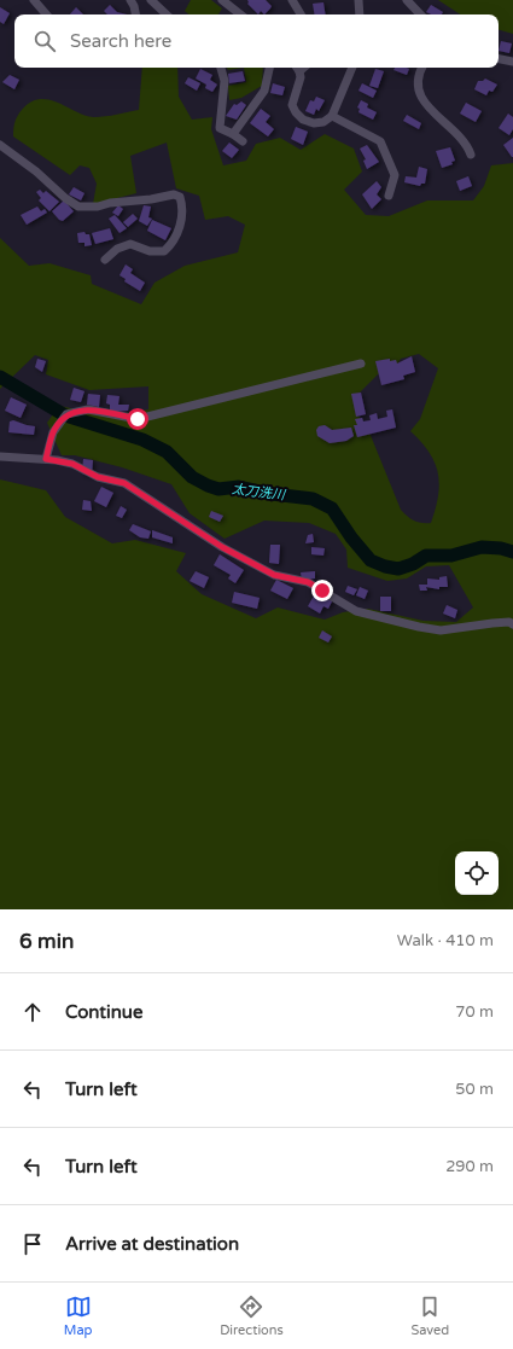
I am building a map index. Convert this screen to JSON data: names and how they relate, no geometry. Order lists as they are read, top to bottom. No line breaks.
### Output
{"water":["太刀洗川"],"page":{"search":"Search here","heading":["6 min","Walk · 410 m"],"list":[["Continue","70 m"],["Turn left","50 m"],["Turn left","290 m"],"Arrive at destination"],"nav":["Map","Directions","Saved"]}}
